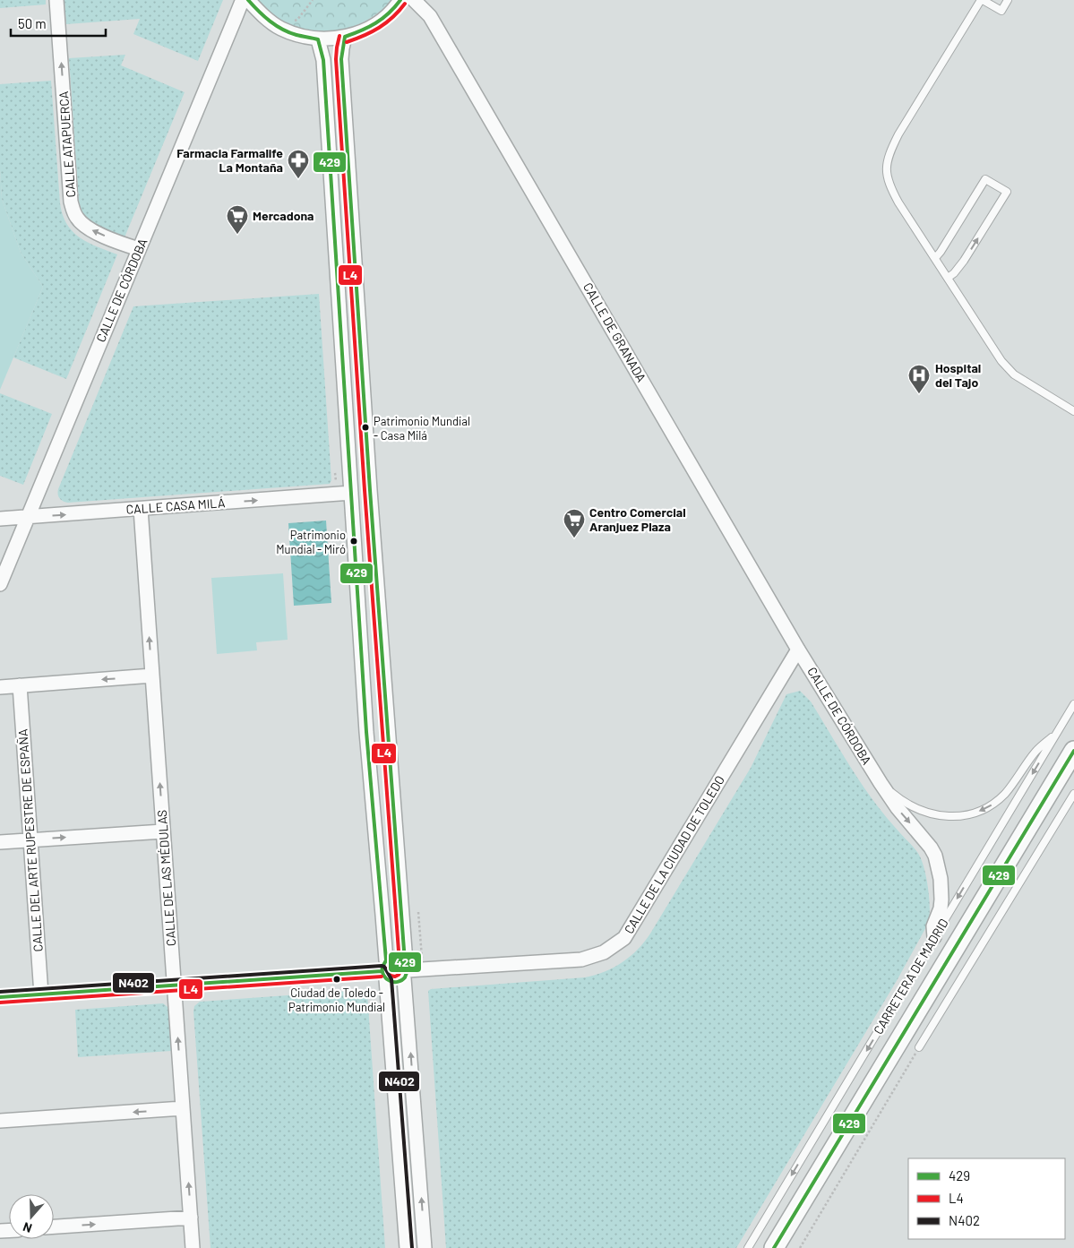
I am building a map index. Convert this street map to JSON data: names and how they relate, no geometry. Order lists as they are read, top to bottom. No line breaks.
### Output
{"streets":{"street":["CALLE ATAPUERCA","CALLE DE CÓRDOBA","CALLE DE GRANADA","CALLE CASA MILÁ","CALLE DEL ARTE RUPESTRE DE ESPAÑA","CALLE DE LA CIUDAD DE TOLEDO","CALLE DE LAS MÉDULAS"],"lane":["CARRETERA DE MADRID"]},"crossings":[["CALLE ATAPUERCA","CALLE DE CÓRDOBA"],["CALLE DE CÓRDOBA","CALLE DE GRANADA"],["CALLE DE CÓRDOBA","CALLE CASA MILÁ"],["CALLE DE CÓRDOBA","CALLE DE LA CIUDAD DE TOLEDO"],["CALLE DE CÓRDOBA","CARRETERA DE MADRID"],["CALLE DE GRANADA","CALLE DE LA CIUDAD DE TOLEDO"],["CALLE CASA MILÁ","CALLE DE LAS MÉDULAS"]],"one_way":["CALLE ATAPUERCA","CALLE CASA MILÁ","CALLE DE LAS MÉDULAS"],"places":{"pharmacy":["Farmacia Farmalife La Montaña"],"supermarket":["Mercadona","Centro Comercial Aranjuez Plaza"],"hospital":["Hospital del Tajo"],"other":["Patrimonio Mundial - Casa Milá","Patrimonio Mundial - Miró","Ciudad de Toledo - Patrimonio Mundial"]},"lines":["transit line 429","transit line L4","transit line N402"],"legend":["429","L4","N402"],"scale_bar":"50 m","north":"bottom"}
